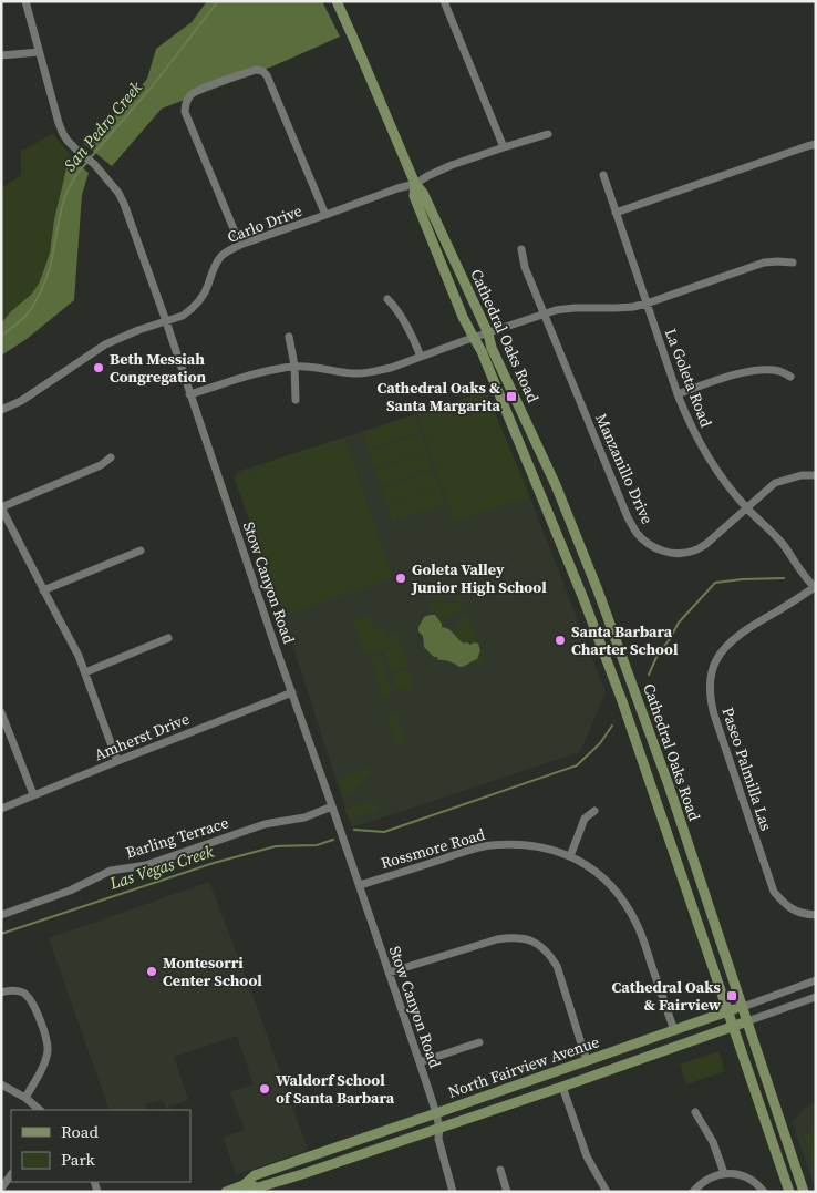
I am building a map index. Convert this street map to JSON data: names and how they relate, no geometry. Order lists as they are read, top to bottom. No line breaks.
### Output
{"streets":{"main road":["Cathedral Oaks Road","North Fairview Avenue"],"street":["Carlo Drive","La Goleta Road","Manzanillo Drive","Stow Canyon Road","Amherst Drive","Paseo Palmilla Las","Barling Terrace","Rossmore Road"]},"crossings":[["Carlo Drive","Cathedral Oaks Road"],["Carlo Drive","Stow Canyon Road"],["Cathedral Oaks Road","North Fairview Avenue"],["La Goleta Road","Manzanillo Drive"],["La Goleta Road","Paseo Palmilla Las"],["Stow Canyon Road","Amherst Drive"],["Stow Canyon Road","Barling Terrace"],["Stow Canyon Road","Rossmore Road"],["Stow Canyon Road","North Fairview Avenue"],["Rossmore Road","North Fairview Avenue"]],"water":["San Pedro Creek","Las Vegas Creek"],"places":{"other":["Beth Messiah Congregation","Goleta Valley Junior High School","Santa Barbara Charter School","Montesorri Center School","Waldorf School of Santa Barbara"],"transit":["Cathedral Oaks & Santa Margarita","Cathedral Oaks & Fairview"]},"legend":["Road","Park"]}
